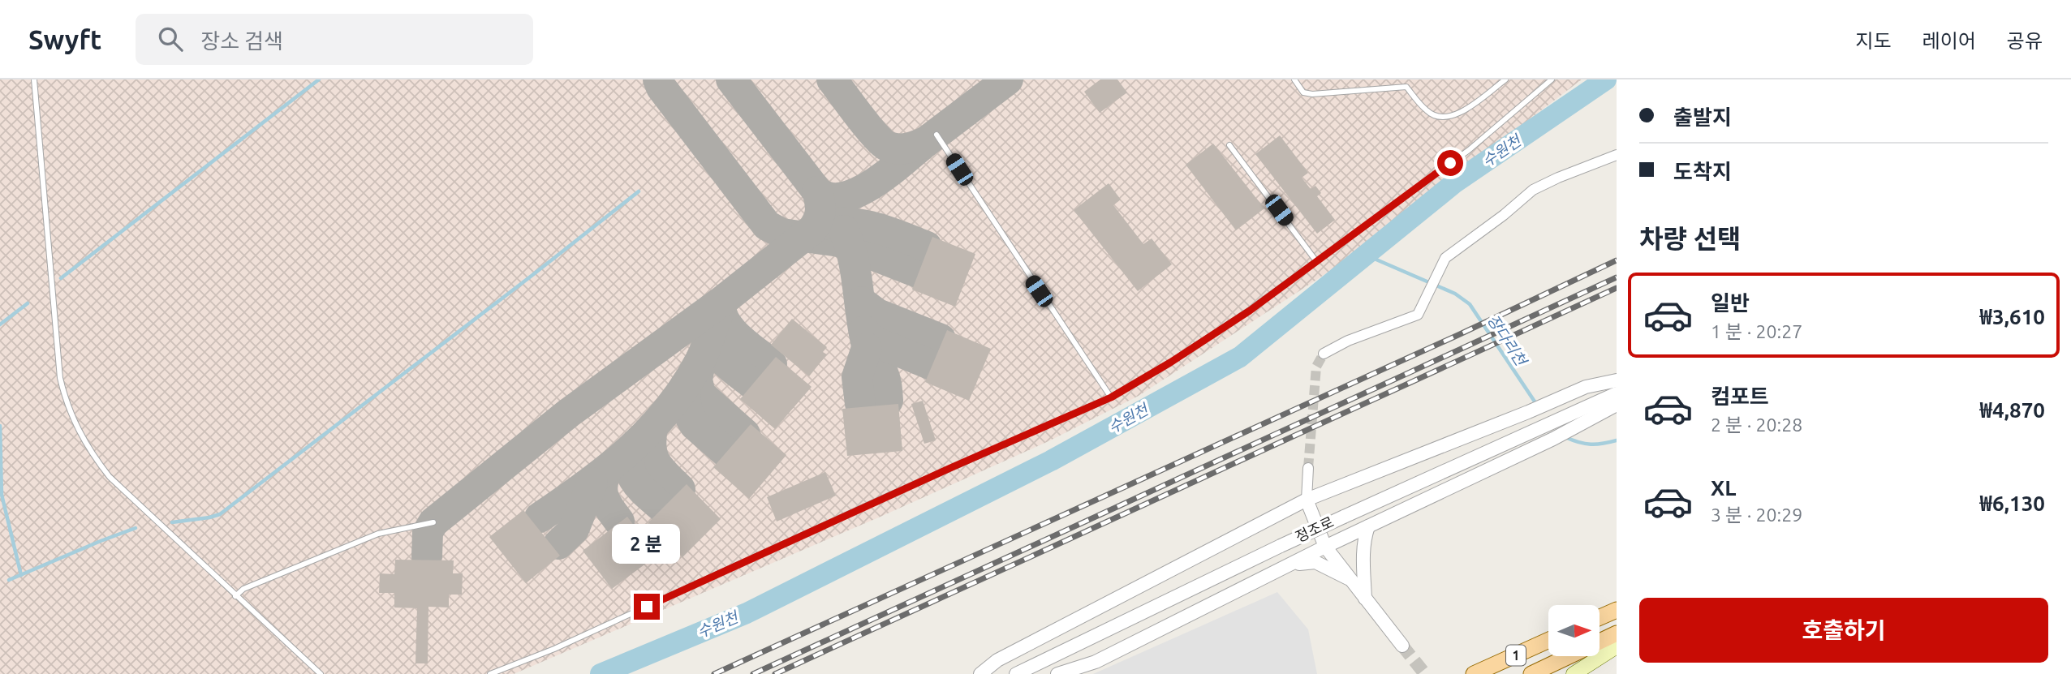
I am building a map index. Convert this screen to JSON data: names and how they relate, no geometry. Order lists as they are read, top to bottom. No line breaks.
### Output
{"streets":{"main road":["1"],"street":["정조로"]},"water":["수원천","장다리천"],"north":"right","page":{"header":"Swyft","search":"장소 검색","nav":["지도","레이어","공유"],"banner":["출발지","도착지"],"heading":"차량 선택","list":[{"name":"일반","note":"1 분 · 20:27","value":"₩3,610"},{"name":"컴포트","note":"2 분 · 20:28","value":"₩4,870"},{"name":"XL","note":"3 분 · 20:29","value":"₩6,130"}],"bubble":"2 분","buttons":"호출하기"}}
